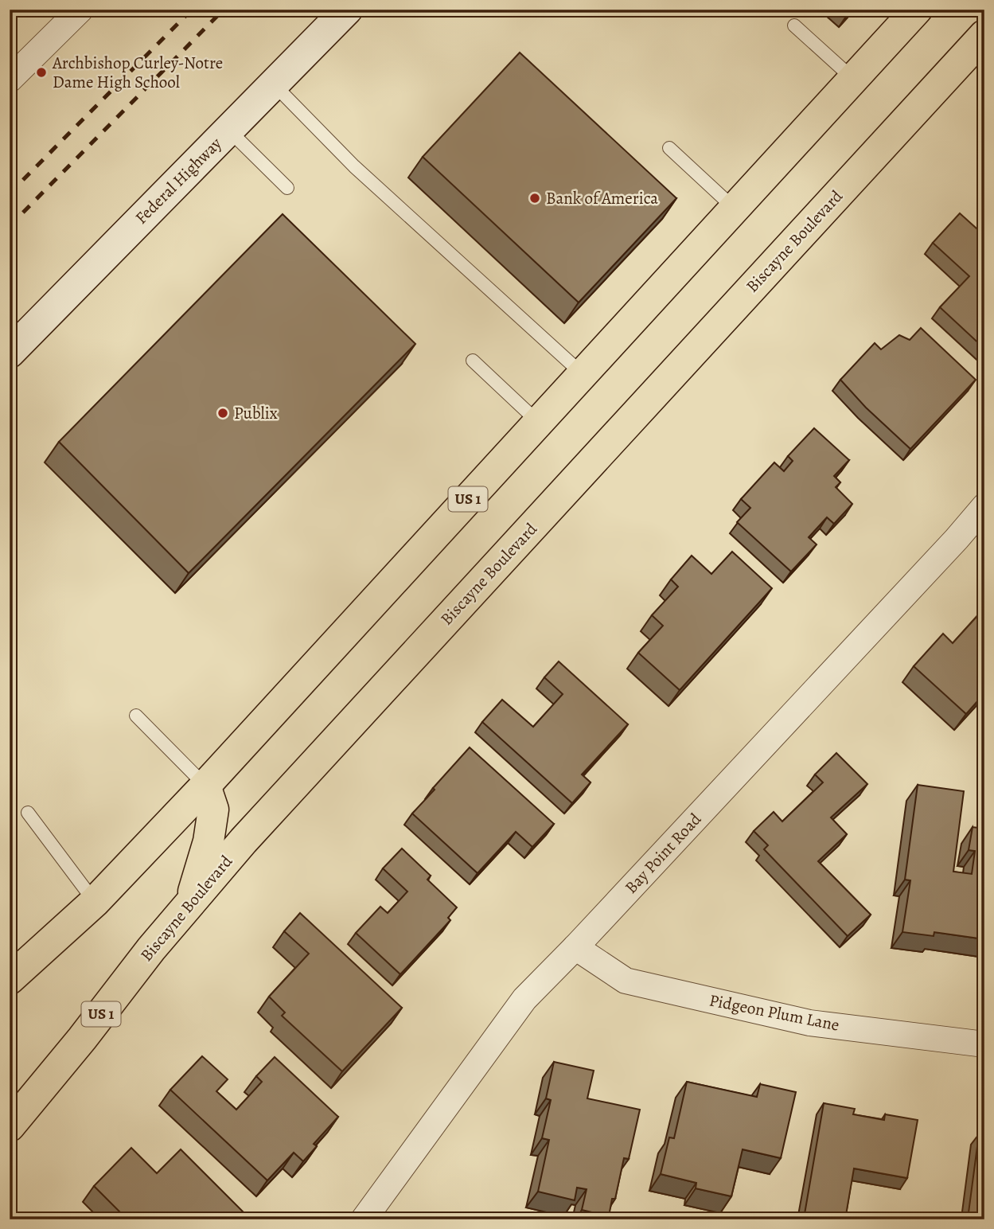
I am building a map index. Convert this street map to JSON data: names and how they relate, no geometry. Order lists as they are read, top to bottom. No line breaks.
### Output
{"streets":{"main road":["Biscayne Boulevard","US 1"],"street":["Federal Highway","Bay Point Road","Pidgeon Plum Lane"]},"crossings":[["Bay Point Road","Pidgeon Plum Lane"]],"places":["Archbishop Curley-Notre Dame High School","Bank of America","Publix"]}
